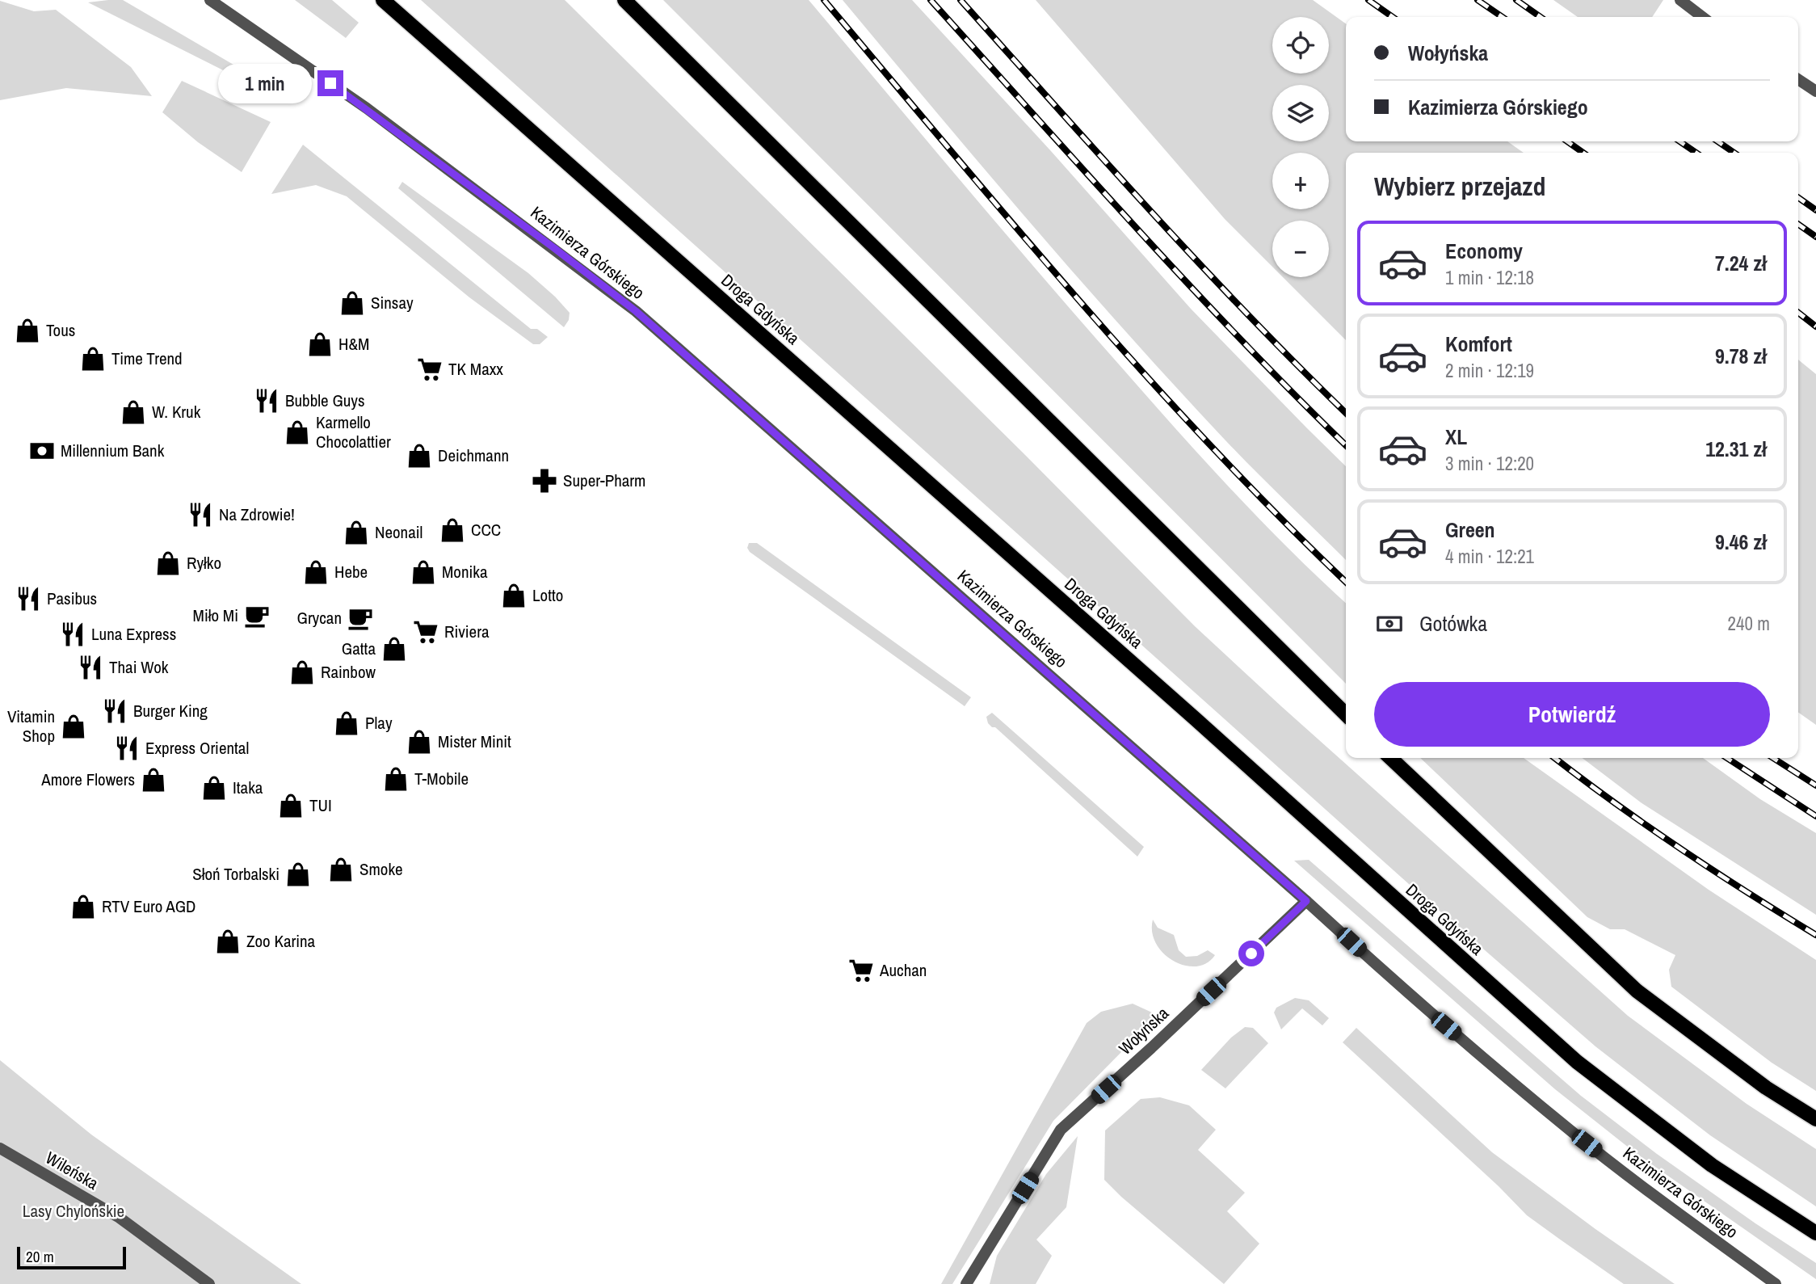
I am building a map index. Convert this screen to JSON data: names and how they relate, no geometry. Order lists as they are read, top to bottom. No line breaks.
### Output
{"streets":{"main road":["Droga Gdyńska"],"street":["Kazimierza Górskiego","Wołyńska","Wileńska"]},"crossings":[["Kazimierza Górskiego","Wołyńska"]],"parks":["Lasy Chylońskie"],"places":{"shop":["Sinsay","Tous","H&M","Time Trend","W. Kruk","Karmello Chocolattier","Deichmann","CCC","Neonail","Ryłko","Hebe","Monika","Lotto","Gatta","Rainbow","Play","Vitamin Shop","Mister Minit","T-Mobile","Amore Flowers","Itaka","TUI","Smoke","Słoń Torbalski","RTV Euro AGD","Zoo Karina"],"supermarket":["TK Maxx","Riviera","Auchan"],"restaurant":["Bubble Guys","Na Zdrowie!","Pasibus","Luna Express","Thai Wok","Burger King","Express Oriental"],"bank":["Millennium Bank"],"pharmacy":["Super-Pharm"],"cafe":["Miło Mi","Grycan"]},"scale_bar":"20 m","page":{"map_buttons":["+","−"],"banner":["Wołyńska","Kazimierza Górskiego"],"bubble":"1 min","heading":"Wybierz przejazd","list":[{"name":"Economy","note":"1 min · 12:18","value":"7.24 zł"},{"name":"Komfort","note":"2 min · 12:19","value":"9.78 zł"},{"name":"XL","note":"3 min · 12:20","value":"12.31 zł"},{"name":"Green","note":"4 min · 12:21","value":"9.46 zł"}],"pay":["Gotówka","240 m"],"buttons":"Potwierdź","scale":"20 m"}}
